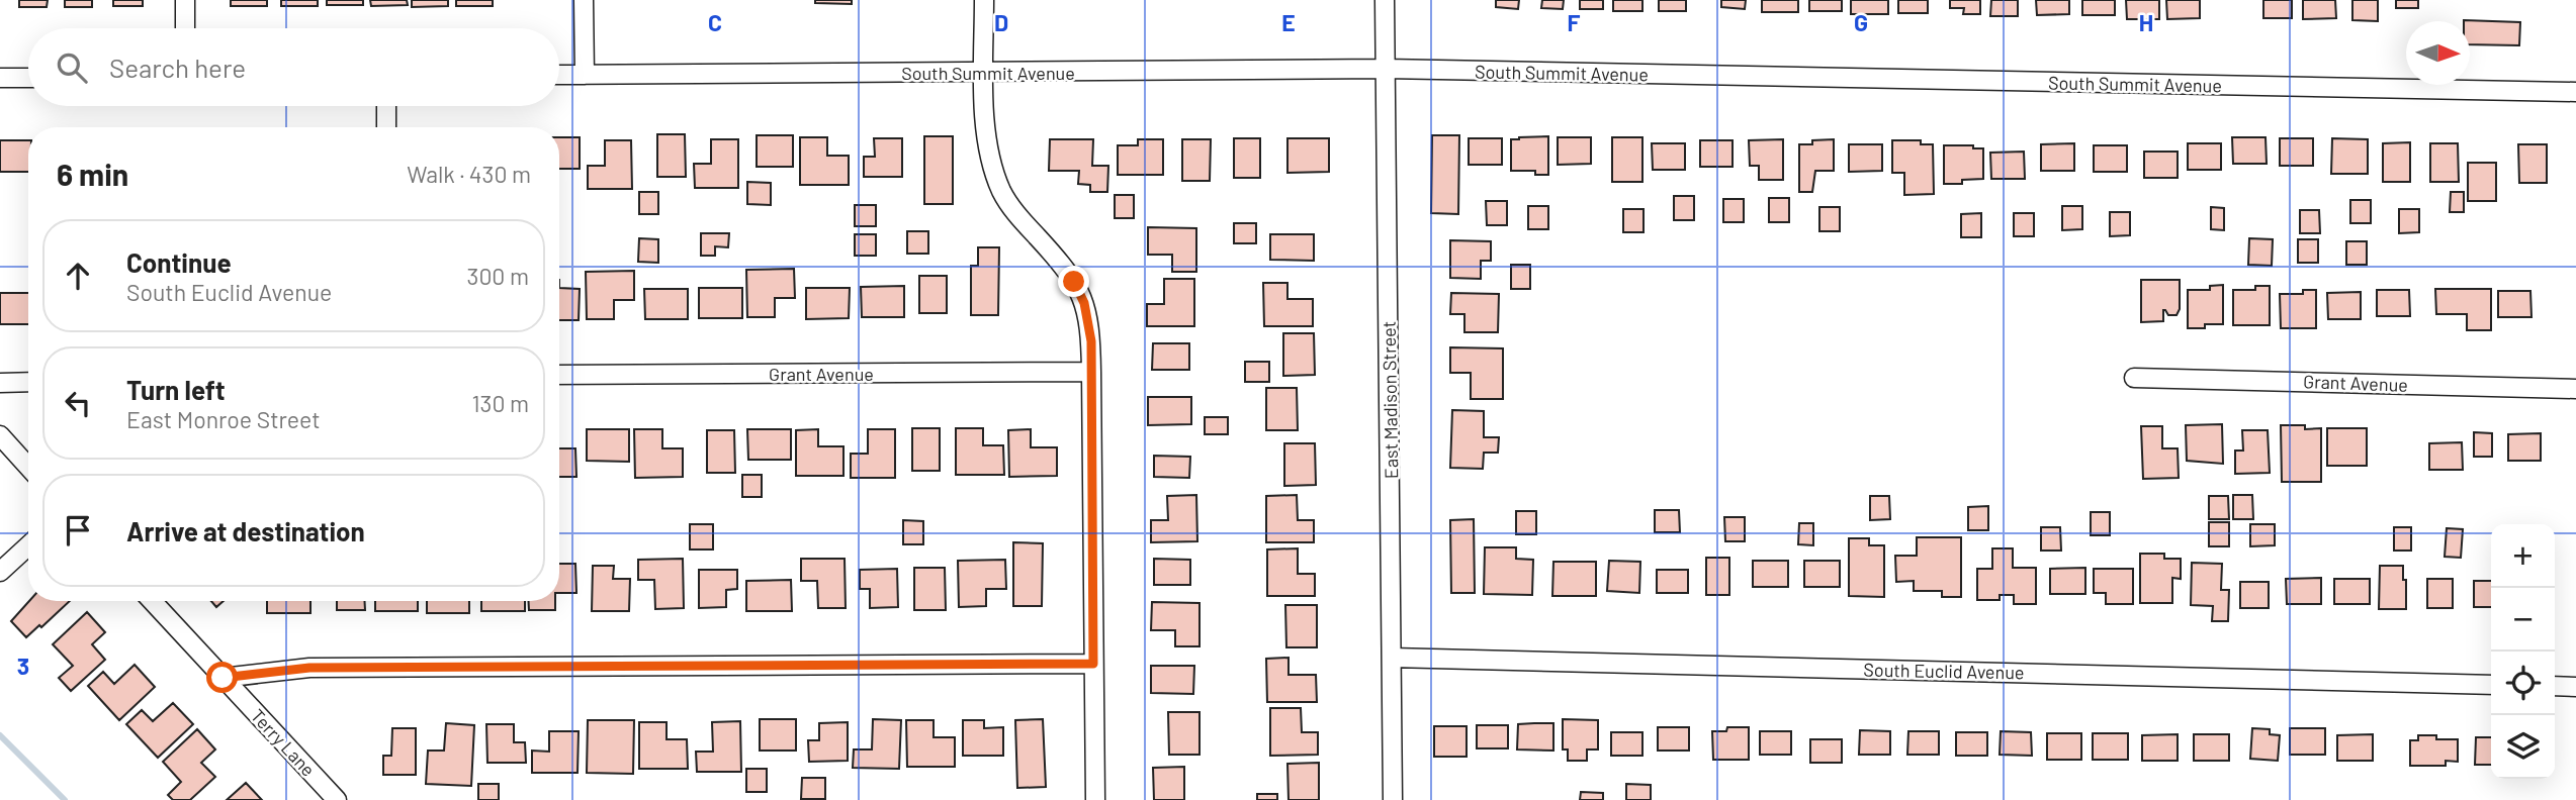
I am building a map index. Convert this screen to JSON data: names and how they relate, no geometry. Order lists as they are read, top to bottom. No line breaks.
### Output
{"streets":{"street":["South Summit Avenue","Grant Avenue","East Madison Street","South Euclid Avenue","Terry Lane"]},"crossings":[["South Summit Avenue","East Madison Street"],["East Madison Street","South Euclid Avenue"]],"north":"right","page":{"search":"Search here","heading":["6 min","Walk · 430 m"],"list":[["Continue","South Euclid Avenue","300 m"],["Turn left","East Monroe Street","130 m"],"Arrive at destination"],"map_buttons":["+","−"]},"grid":{"columns":["C","D","E","F","G","H"],"rows":["3"]}}
